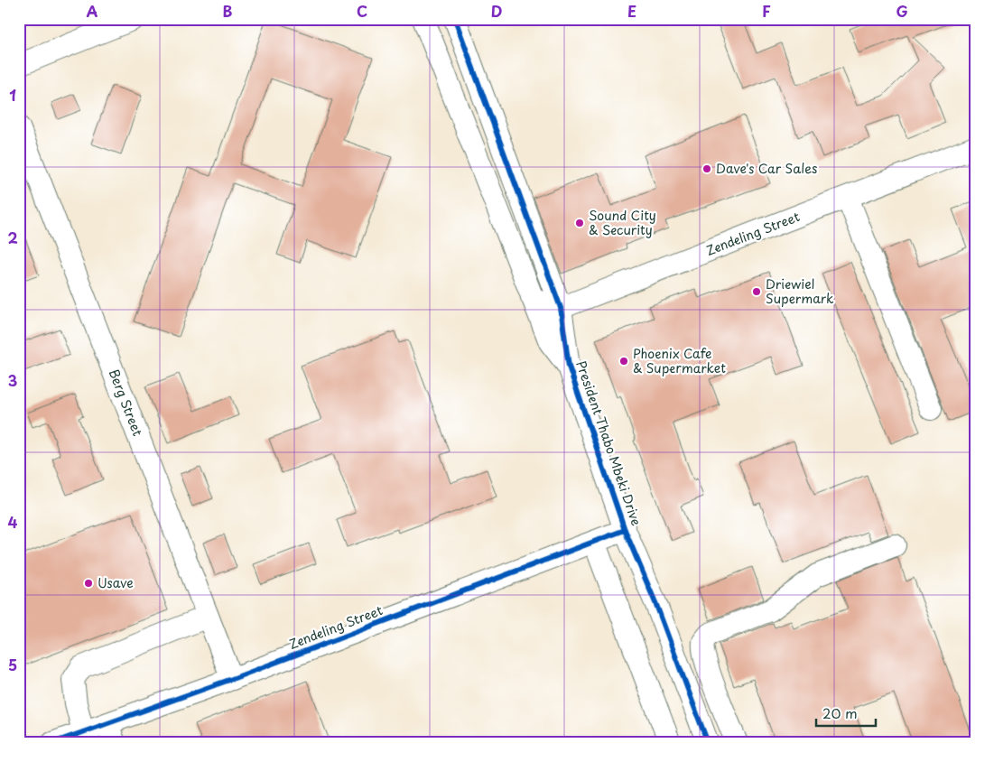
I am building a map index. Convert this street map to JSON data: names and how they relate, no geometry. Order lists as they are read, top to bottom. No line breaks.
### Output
{"streets":{"street":["Zendeling Street","Berg Street","President Thabo Mbeki Drive"]},"crossings":[["Zendeling Street","Berg Street"],["Zendeling Street","President Thabo Mbeki Drive"]],"places":["Dave's Car Sales","Sound City & Security","Driewiel Supermark","Phoenix Cafe & Supermarket","Usave"],"scale_bar":"20 m","grid":{"columns":["A","B","C","D","E","F","G"],"rows":["1","2","3","4","5"]}}
